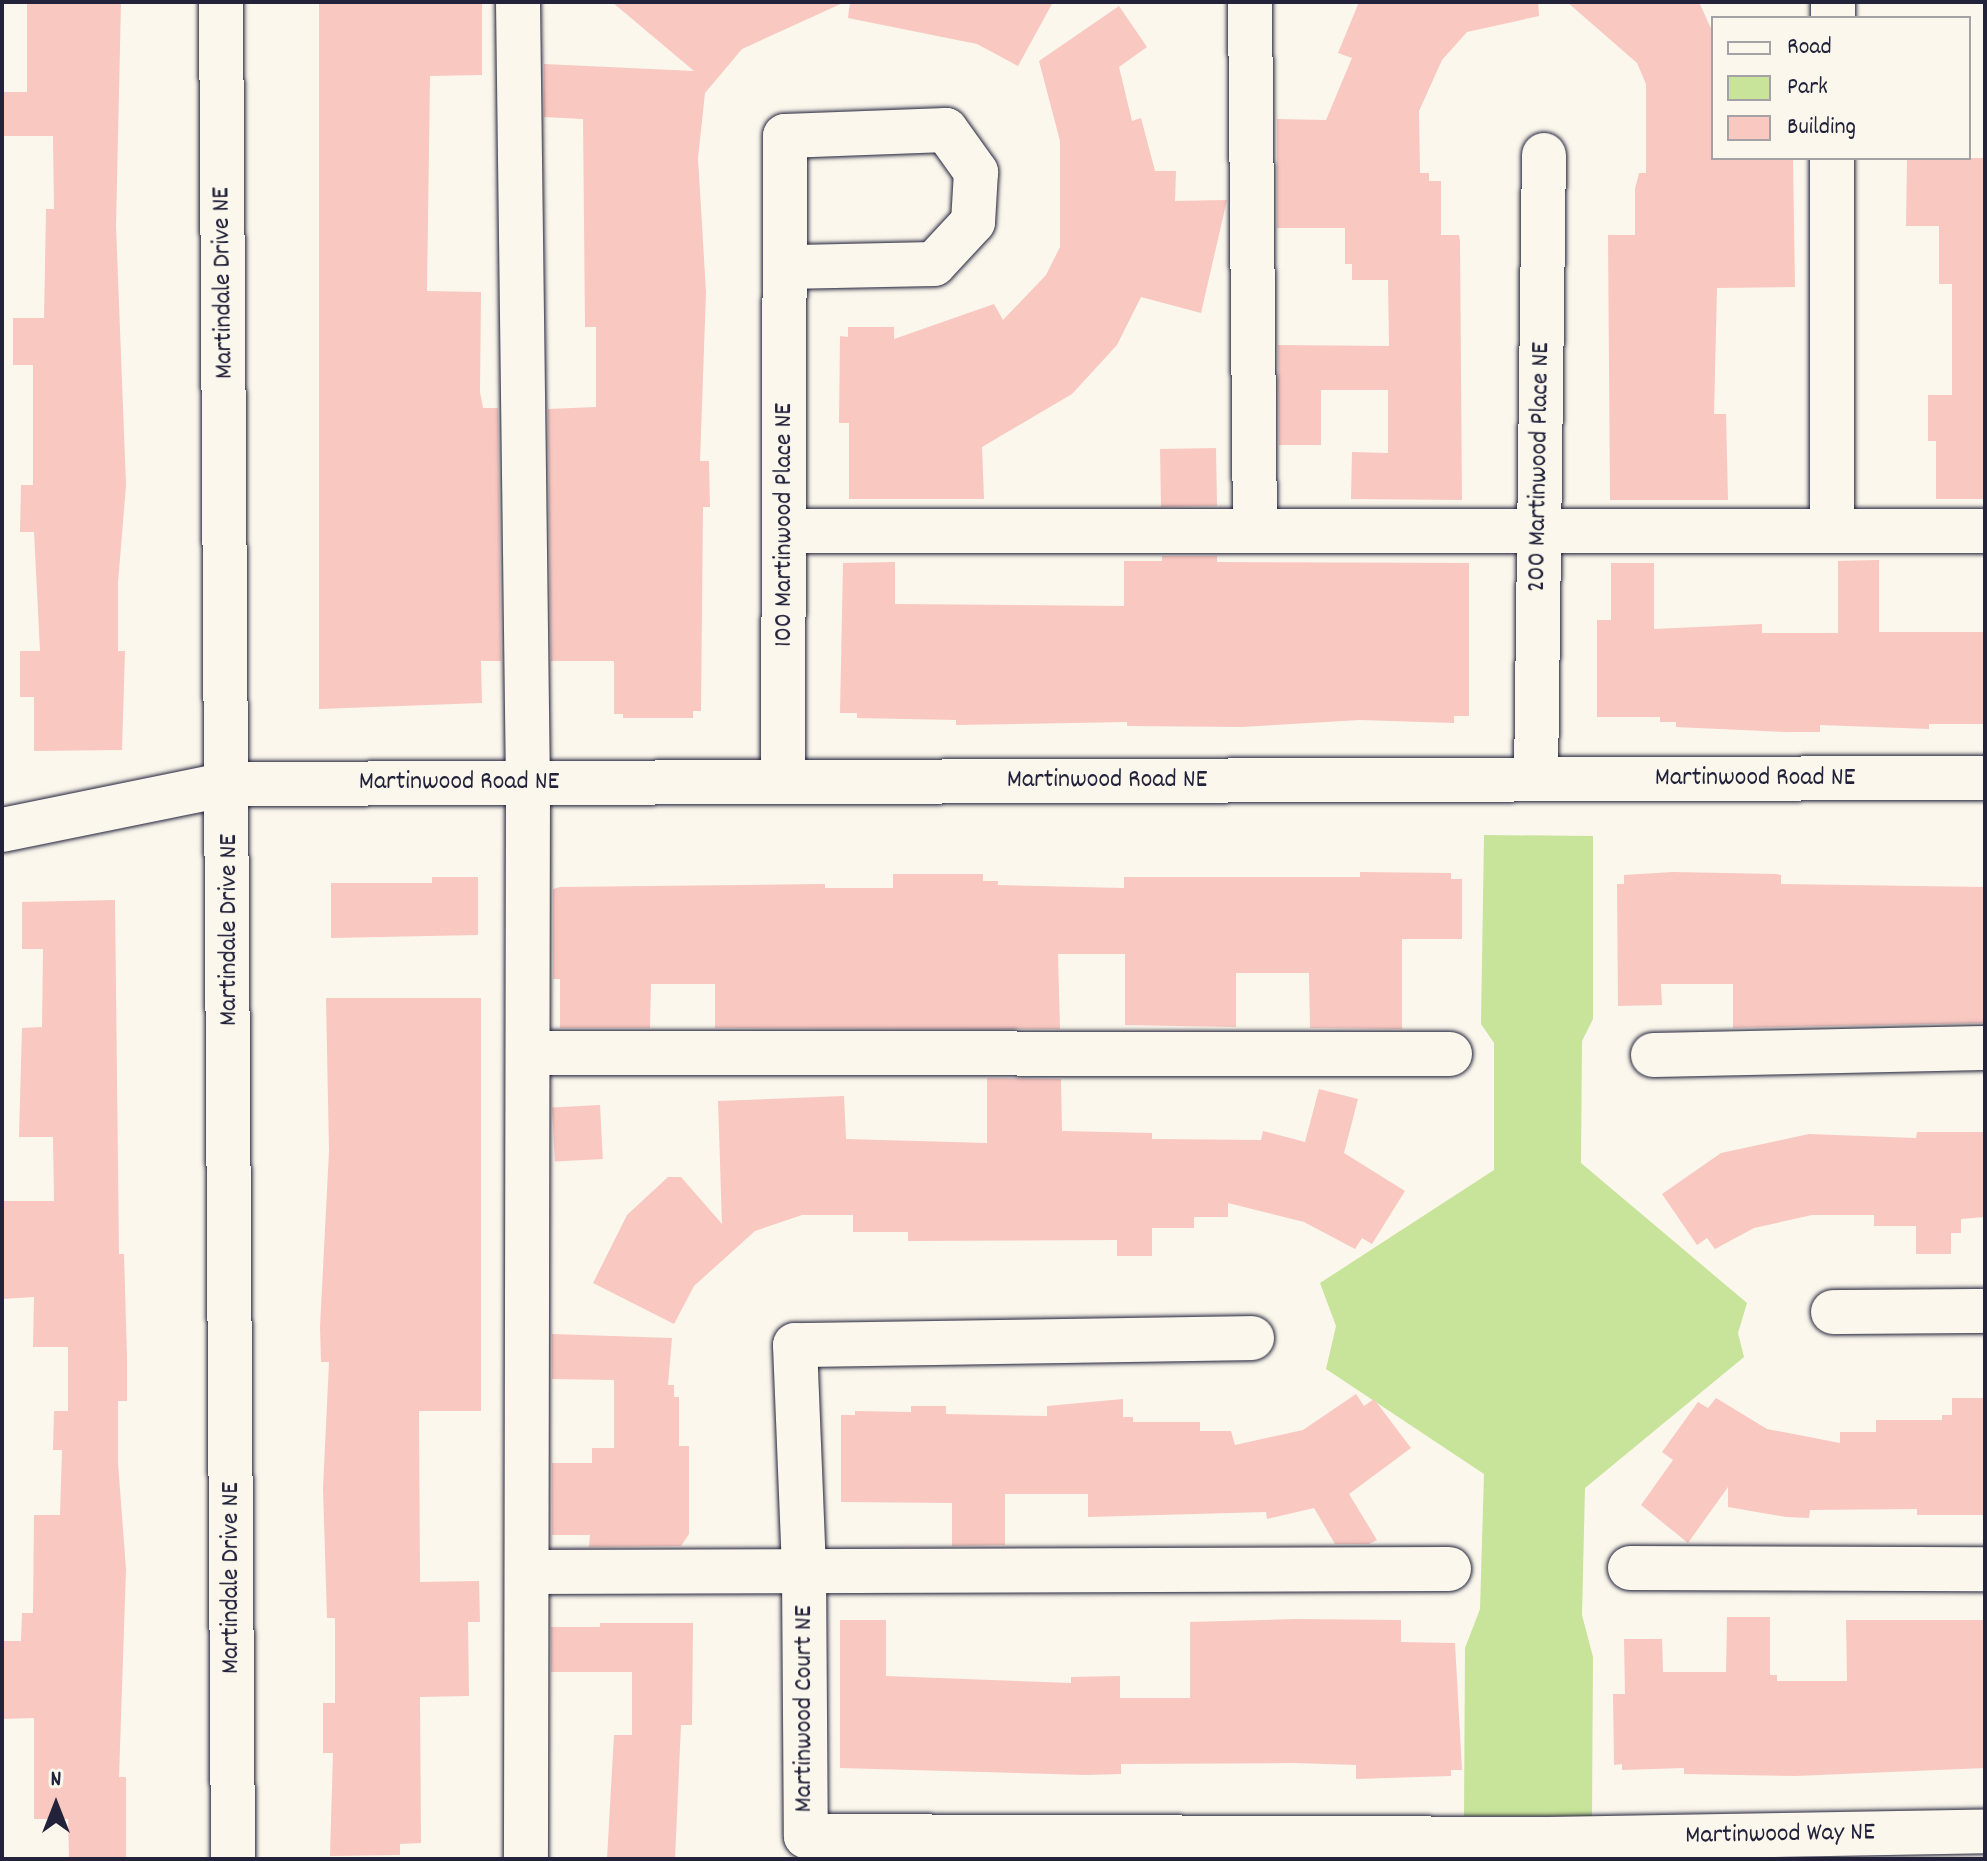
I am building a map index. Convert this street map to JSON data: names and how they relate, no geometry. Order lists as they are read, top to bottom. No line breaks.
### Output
{"streets":{"street":["Martindale Drive NE","200 Martinwood Place NE","100 Martinwood Place NE","Martinwood Road NE","Martinwood Court NE","Martinwood Way NE"]},"crossings":[["Martindale Drive NE","Martinwood Road NE"],["200 Martinwood Place NE","Martinwood Road NE"],["100 Martinwood Place NE","Martinwood Road NE"],["Martinwood Court NE","Martinwood Way NE"]],"legend":["Road","Park","Building"],"north":"top"}
